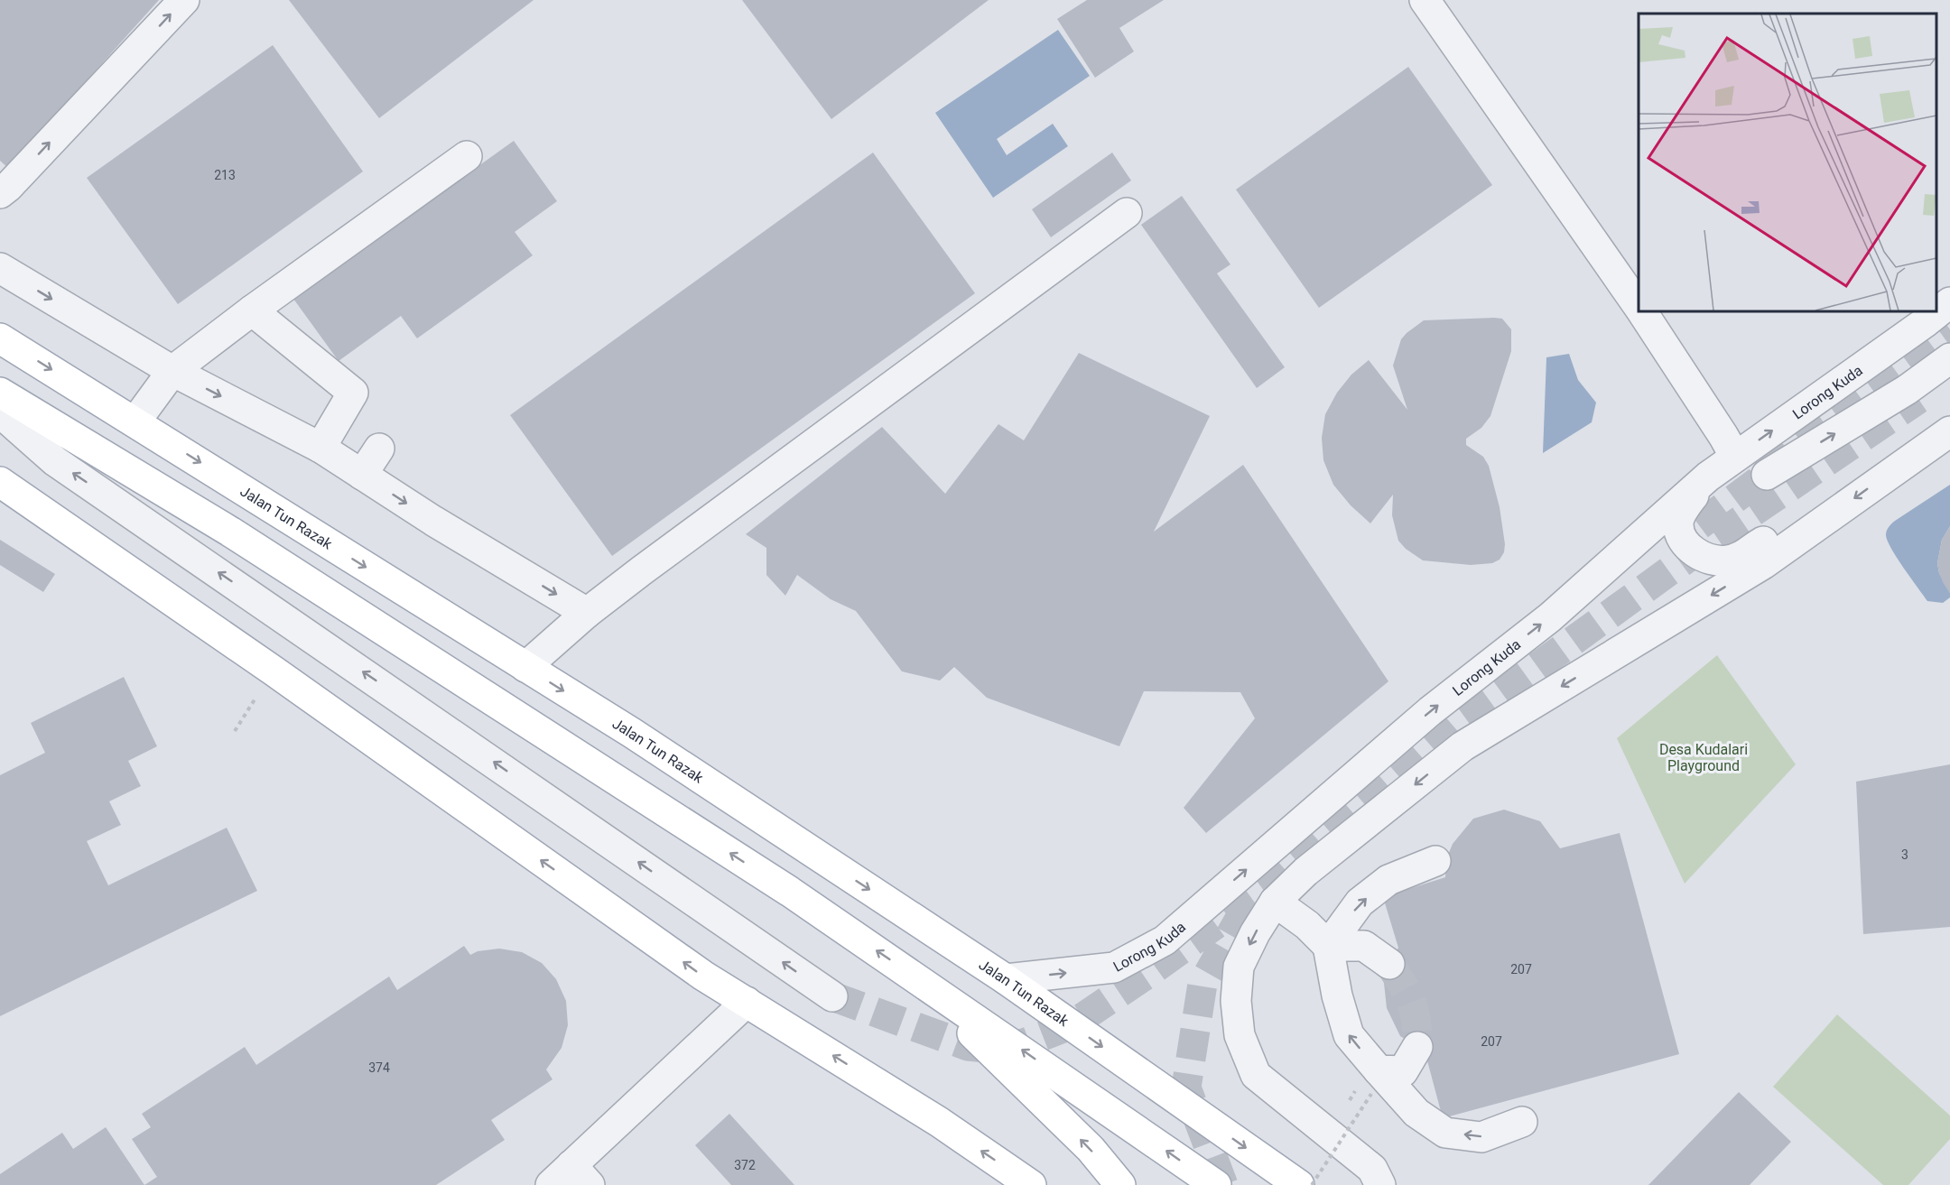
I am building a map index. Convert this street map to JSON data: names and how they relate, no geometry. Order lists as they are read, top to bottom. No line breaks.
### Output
{"streets":{"main road":["Jalan Tun Razak"],"street":["Lorong Kuda"]},"crossings":[["Lorong Kuda","Jalan Tun Razak"]],"parks":["Desa Kudalari Playground"],"house_numbers":["213","3","207","207","374","372"]}
